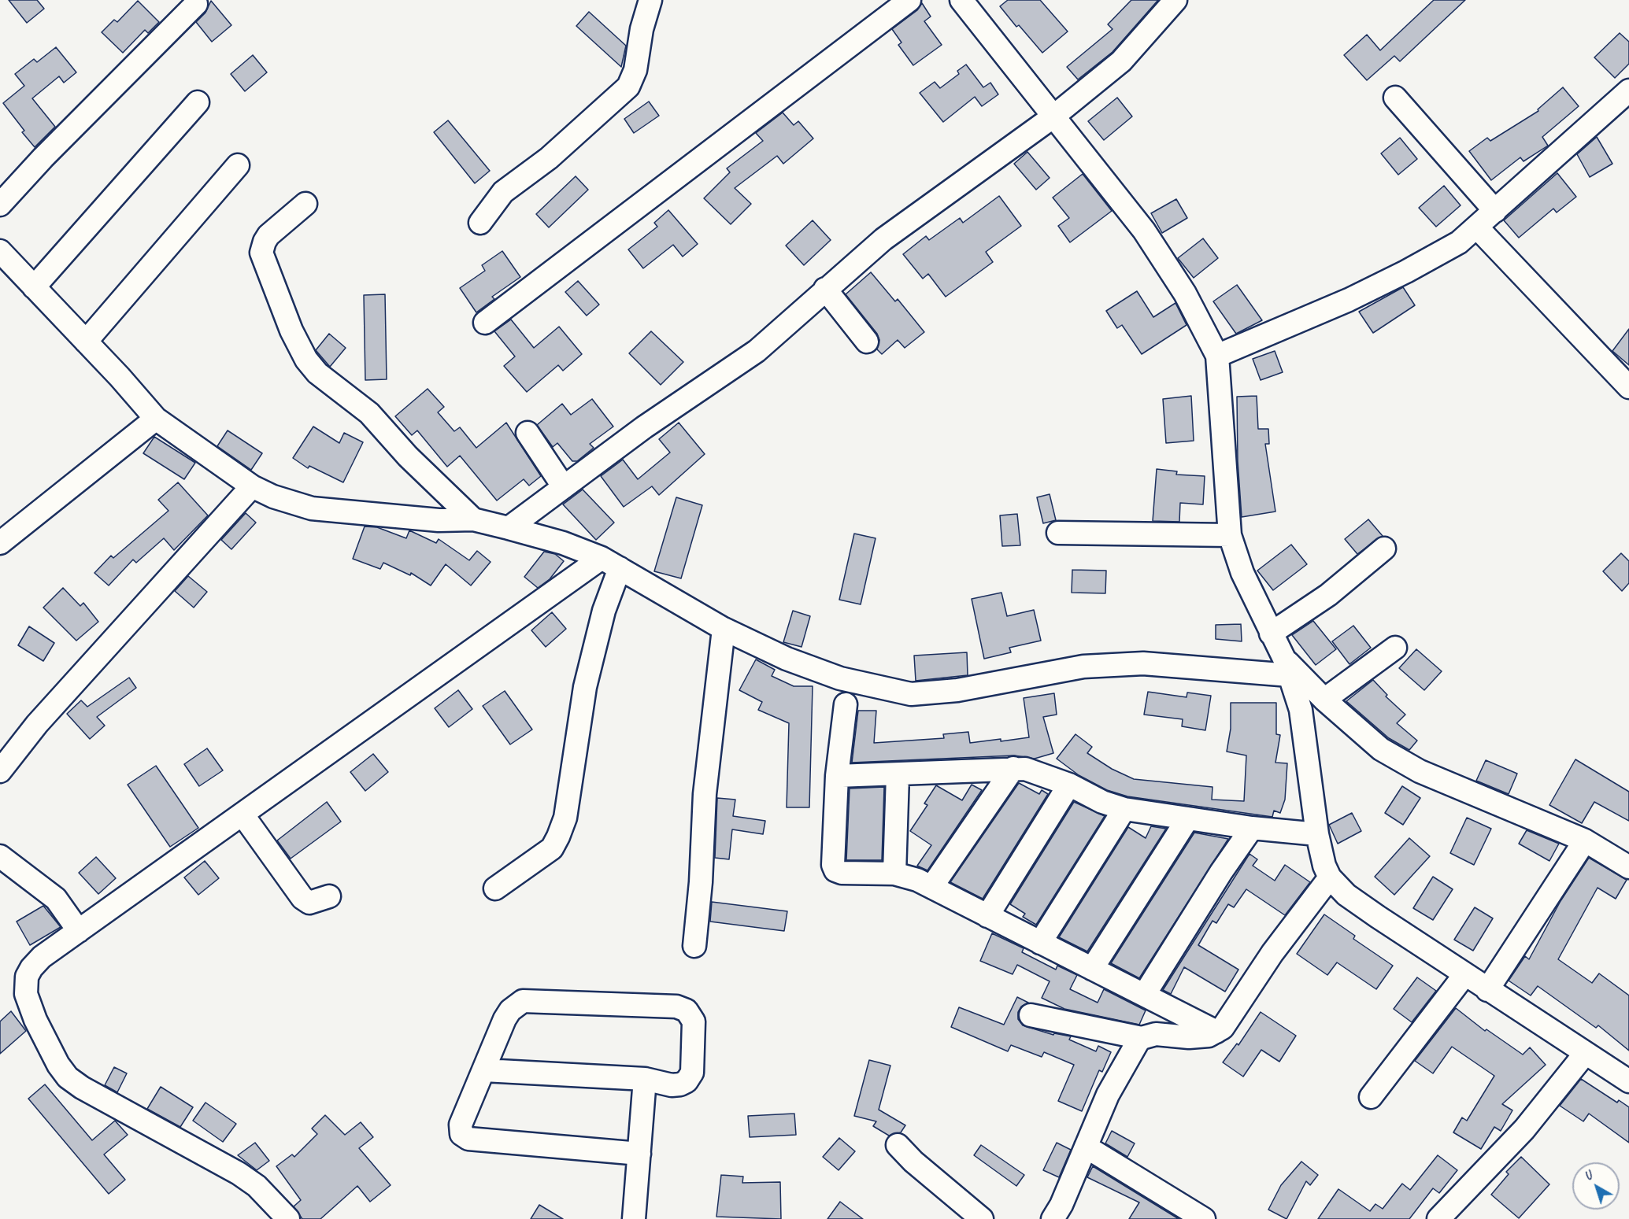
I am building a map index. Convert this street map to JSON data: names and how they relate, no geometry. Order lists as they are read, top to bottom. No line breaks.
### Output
{"north":"top left"}
